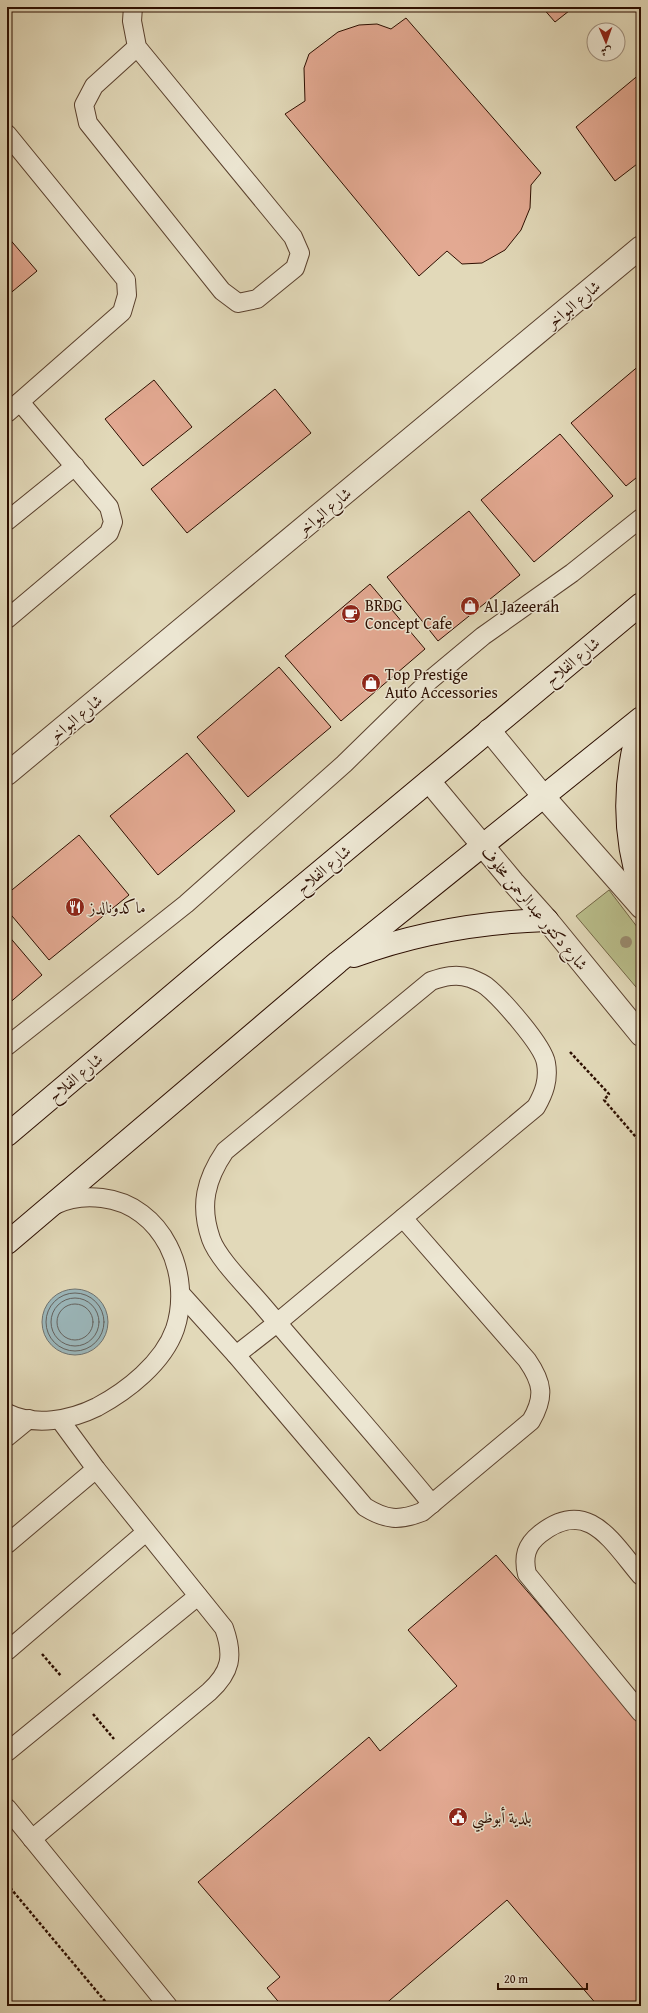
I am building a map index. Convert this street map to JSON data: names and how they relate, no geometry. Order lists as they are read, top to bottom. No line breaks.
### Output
{"streets":{"main road":["شارع البواخر","شارع الفلاح","شارع دكتور عبدالرحمن مخلوف"]},"crossings":[["شارع الفلاح","شارع دكتور عبدالرحمن مخلوف"]],"places":{"shop":["Al Jazeerah","Top Prestige Auto Accessories"],"cafe":["BRDG Concept Cafe"],"restaurant":["ماكدونالدز"],"public building":["بلدية أبوظبي"]},"scale_bar":"20 m","north":"bottom"}
